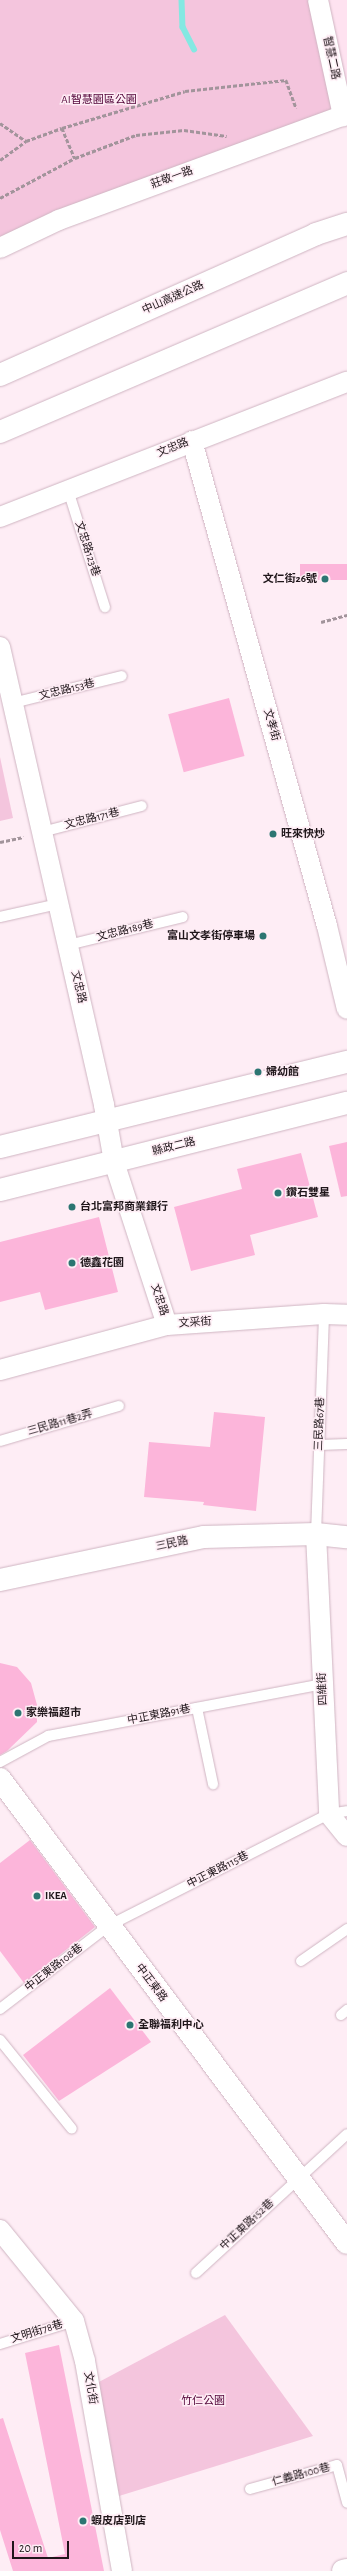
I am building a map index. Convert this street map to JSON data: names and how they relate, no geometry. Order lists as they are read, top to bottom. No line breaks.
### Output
{"streets":{"main road":["中山高速公路","縣政二路","三民路","中正東路"],"street":["智慧二路","莊敬一路","文忠路","文孝街","文采街","四維街","文化街"],"lane":["文忠路123巷","文忠路153巷","文忠路171巷","文忠路189巷","三民路11巷2弄","三民路67巷","中正東路91巷","中正東路115巷","中正東路108巷","中正東路152巷","文明街78巷","仁義路100巷"]},"crossings":[["智慧二路","莊敬一路"],["文忠路","文忠路123巷"],["文忠路","文忠路153巷"],["文忠路","文孝街"],["文忠路","文忠路171巷"],["文忠路","文忠路189巷"],["文忠路","縣政二路"],["文忠路","文采街"],["文采街","三民路67巷"],["三民路67巷","三民路"],["三民路67巷","四維街"],["三民路","四維街"],["四維街","中正東路91巷"],["四維街","中正東路115巷"],["中正東路115巷","中正東路108巷"],["中正東路115巷","中正東路"],["中正東路108巷","中正東路"],["中正東路","中正東路152巷"],["文明街78巷","文化街"]],"parks":["AI智慧園區公園","竹仁公園"],"places":["文仁街26號","旺來快炒","富山文孝街停車場","婦幼館","鑽石雙星","台北富邦商業銀行","德鑫花園","家樂福超市","IKEA","全聯福利中心","蝦皮店到店"],"scale_bar":"20 m"}
